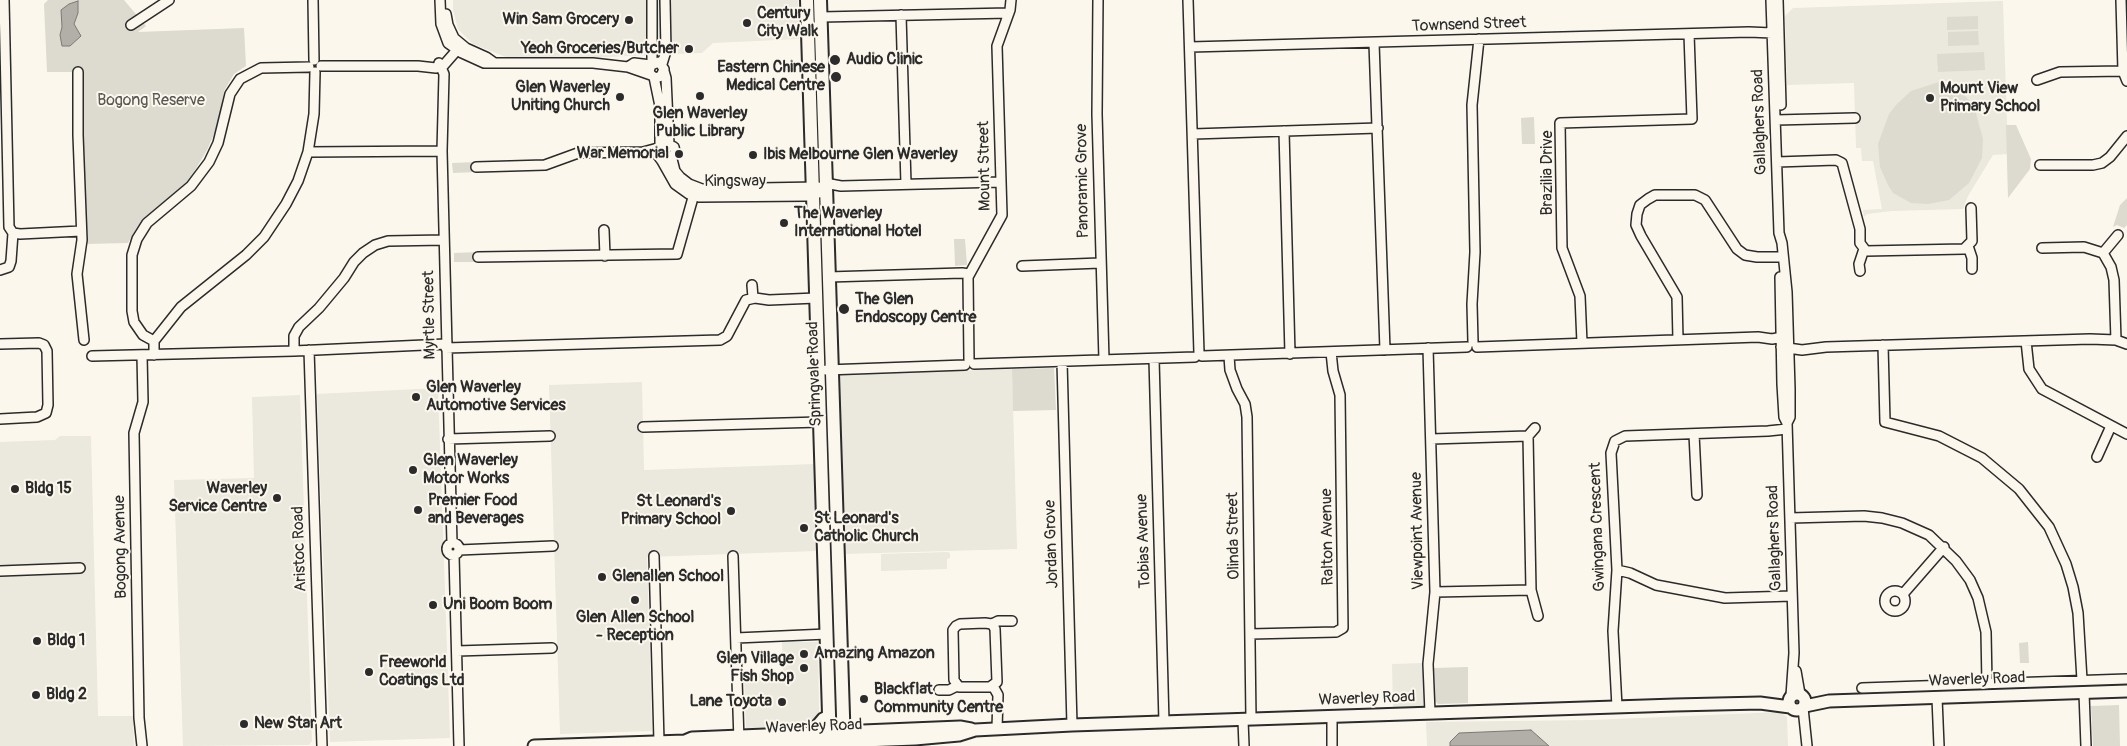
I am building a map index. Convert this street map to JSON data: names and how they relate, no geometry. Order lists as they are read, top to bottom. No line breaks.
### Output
{"streets":{"highway":["Springvale Road"],"main road":["Waverley Road"],"street":["Townsend Street","Gallaghers Road","Mount Street","Brazilia Drive","Panoramic Grove","Kingsway","Myrtle Street","Gwingana Crescent","Viewpoint Avenue","Olinda Street","Ralton Avenue","Tobias Avenue","Jordan Grove","Bogong Avenue","Aristoc Road"]},"crossings":[["Townsend Street","Gallaghers Road"],["Townsend Street","Brazilia Drive"],["Gallaghers Road","Gwingana Crescent"],["Gallaghers Road","Waverley Road"],["Mount Street","Kingsway"],["Kingsway","Springvale Road"],["Springvale Road","Waverley Road"],["Gwingana Crescent","Waverley Road"],["Viewpoint Avenue","Waverley Road"],["Olinda Street","Ralton Avenue"],["Olinda Street","Waverley Road"],["Tobias Avenue","Waverley Road"],["Jordan Grove","Waverley Road"]],"parks":["Bogong Reserve"],"places":["Win Sam Grocery","Century City Walk","Yeoh Groceries/Butcher","Audio Clinic","Eastern Chinese Medical Centre","Glen Waverley Public Library","Glen Waverley Uniting Church","Mount View Primary School","War Memorial","Ibis Melbourne Glen Waverley","The Waverley International Hotel","The Glen Endoscopy Centre","Glen Waverley Automotive Services","Glen Waverley Motor Works","Bldg 15","Waverley Service Centre","Premier Food and Beverages","St Leonard's Primary School","St Leonard's Catholic Church","Glenallen School","Glen Allen School - Reception","Uni Boom Boom","Bldg 1","Amazing Amazon","Glen Village Fish Shop","Freeworld Coatings Ltd","Bldg 2","Blackflat Community Centre","Lane Toyota","New Star Art"]}
